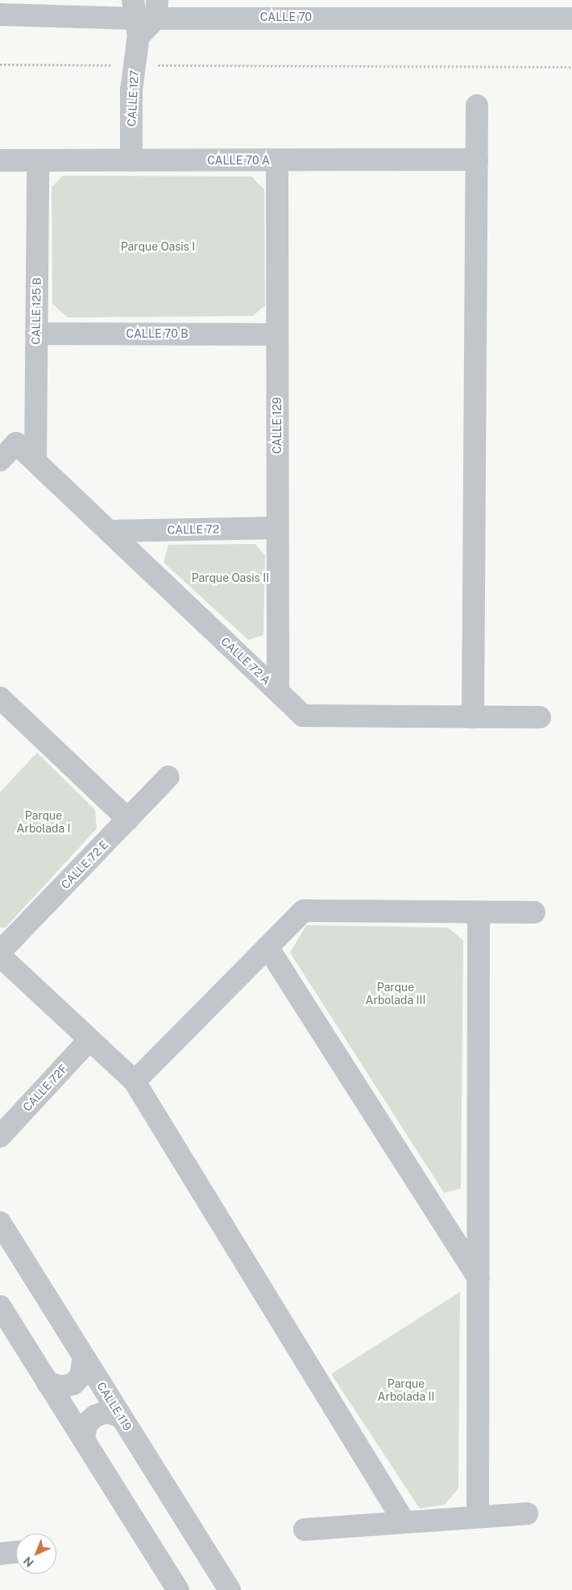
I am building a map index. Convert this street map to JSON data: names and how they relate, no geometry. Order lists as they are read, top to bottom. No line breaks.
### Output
{"streets":{"street":["CALLE 70","CALLE 127","CALLE 70 A","CALLE 125 B","CALLE 70 B","CALLE 129","CALLE 72","CALLE 72 A","CALLE 72 E","CALLE 72F","CALLE 119"]},"crossings":[["CALLE 70","CALLE 127"],["CALLE 127","CALLE 70 A"],["CALLE 70 A","CALLE 125 B"],["CALLE 70 A","CALLE 129"],["CALLE 125 B","CALLE 70 B"],["CALLE 125 B","CALLE 72 A"],["CALLE 70 B","CALLE 129"],["CALLE 129","CALLE 72"],["CALLE 129","CALLE 72 A"],["CALLE 72","CALLE 72 A"]],"parks":["Parque Oasis I","Parque Oasis II","Parque Arbolada I","Parque Arbolada III","Parque Arbolada II"],"north":"bottom left"}
